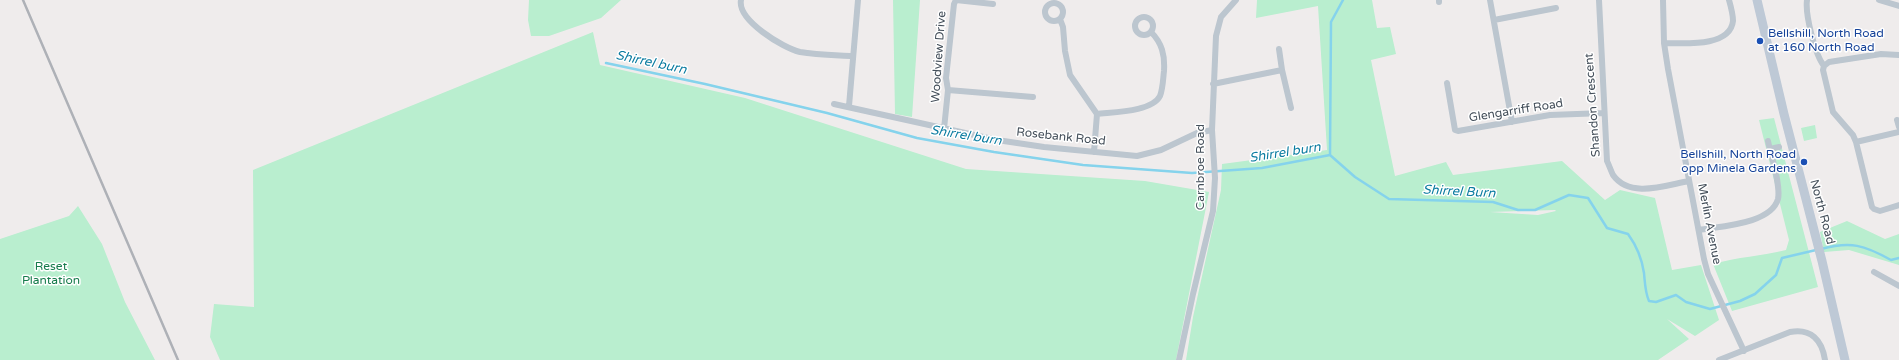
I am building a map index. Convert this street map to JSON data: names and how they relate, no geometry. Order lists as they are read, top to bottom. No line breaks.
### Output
{"streets":{"main road":["North Road"],"street":["Woodview Drive","Shandon Crescent","Glengarriff Road","Rosebank Road","Carnbroe Road","Merlin Avenue"]},"crossings":[["Woodview Drive","Rosebank Road"],["Shandon Crescent","Glengarriff Road"],["Shandon Crescent","Merlin Avenue"],["Rosebank Road","Carnbroe Road"]],"water":["Shirrel burn","Shirrel Burn"],"parks":["Reset Plantation"],"places":["Bellshill, North Road at 160 North Road","Bellshill, North Road opp Minela Gardens"]}
